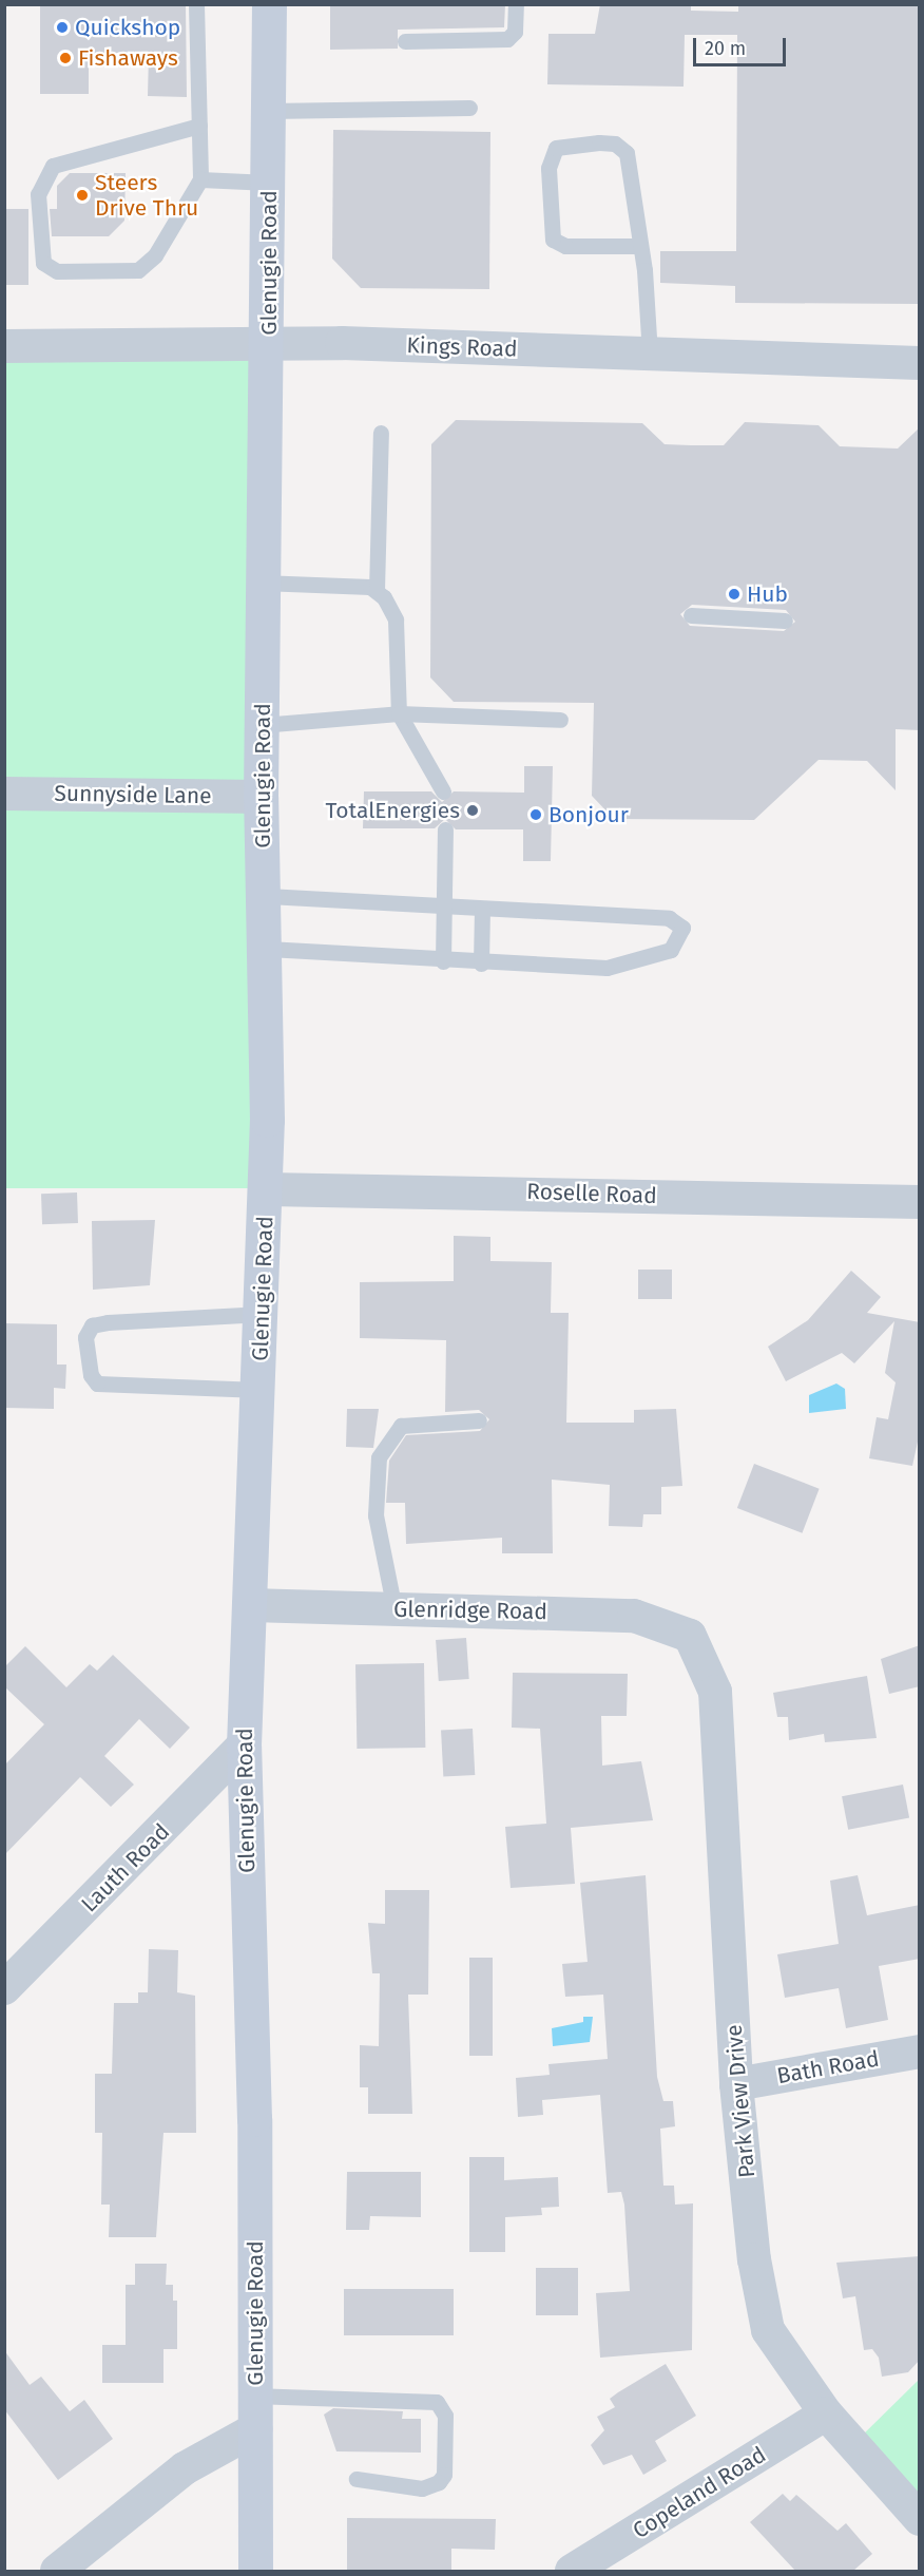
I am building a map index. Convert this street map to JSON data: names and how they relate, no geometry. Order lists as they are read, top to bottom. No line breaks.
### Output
{"streets":{"street":["Glenugie Road","Kings Road","Sunnyside Lane","Roselle Road","Glenridge Road","Lauth Road","Bath Road","Park View Drive","Copeland Road"]},"crossings":[["Glenugie Road","Kings Road"],["Glenugie Road","Sunnyside Lane"],["Glenugie Road","Roselle Road"],["Glenugie Road","Glenridge Road"],["Glenugie Road","Lauth Road"],["Glenridge Road","Park View Drive"],["Bath Road","Park View Drive"],["Park View Drive","Copeland Road"]],"places":["Quickshop","Fishaways","Steers Drive Thru","Hub","TotalEnergies","Bonjour"],"scale_bar":"20 m"}
